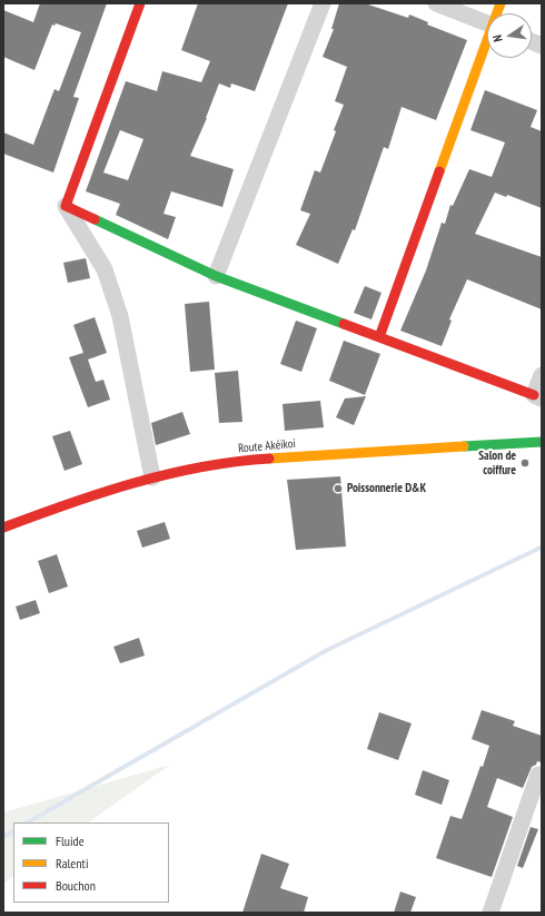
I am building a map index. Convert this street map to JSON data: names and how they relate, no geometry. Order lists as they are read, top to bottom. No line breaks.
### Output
{"streets":{"street":["Route Akéikoi"]},"places":["Salon de coiffure","Poissonnerie D&K"],"legend":["Fluide","Ralenti","Bouchon"],"north":"left"}
